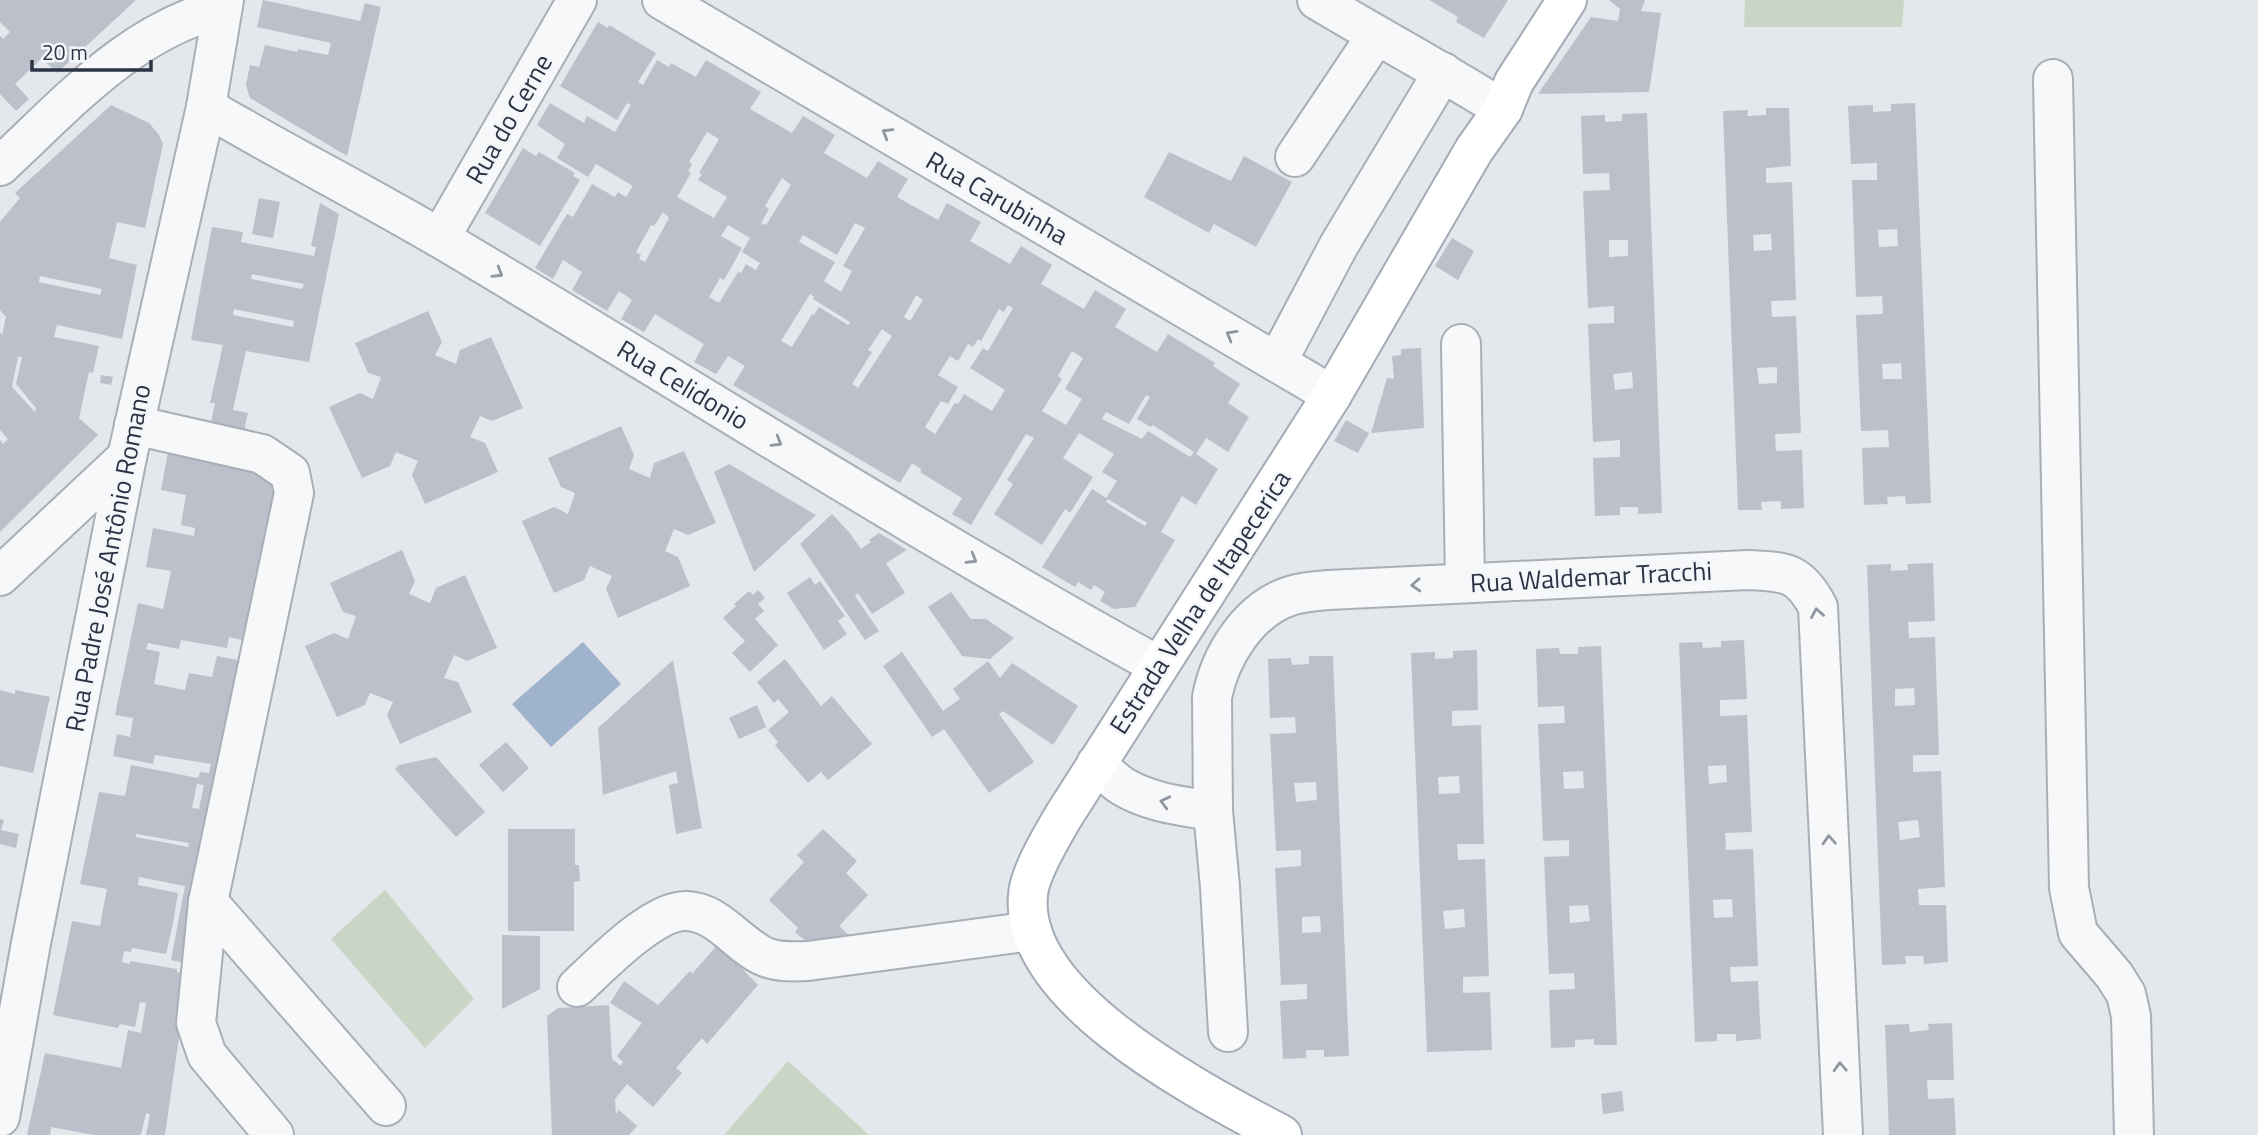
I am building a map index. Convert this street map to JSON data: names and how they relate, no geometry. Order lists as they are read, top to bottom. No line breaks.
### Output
{"streets":{"main road":["Estrada Velha de Itapecerica"],"street":["Rua do Cerne","Rua Carubinha","Rua Celidonio","Rua Padre José Antônio Romano","Rua Waldemar Tracchi"]},"crossings":[["Rua do Cerne","Rua Celidonio"],["Rua Carubinha","Estrada Velha de Itapecerica"],["Rua Celidonio","Rua Padre José Antônio Romano"],["Rua Celidonio","Estrada Velha de Itapecerica"]],"one_way":["Rua Carubinha","Rua Celidonio"],"scale_bar":"20 m"}
